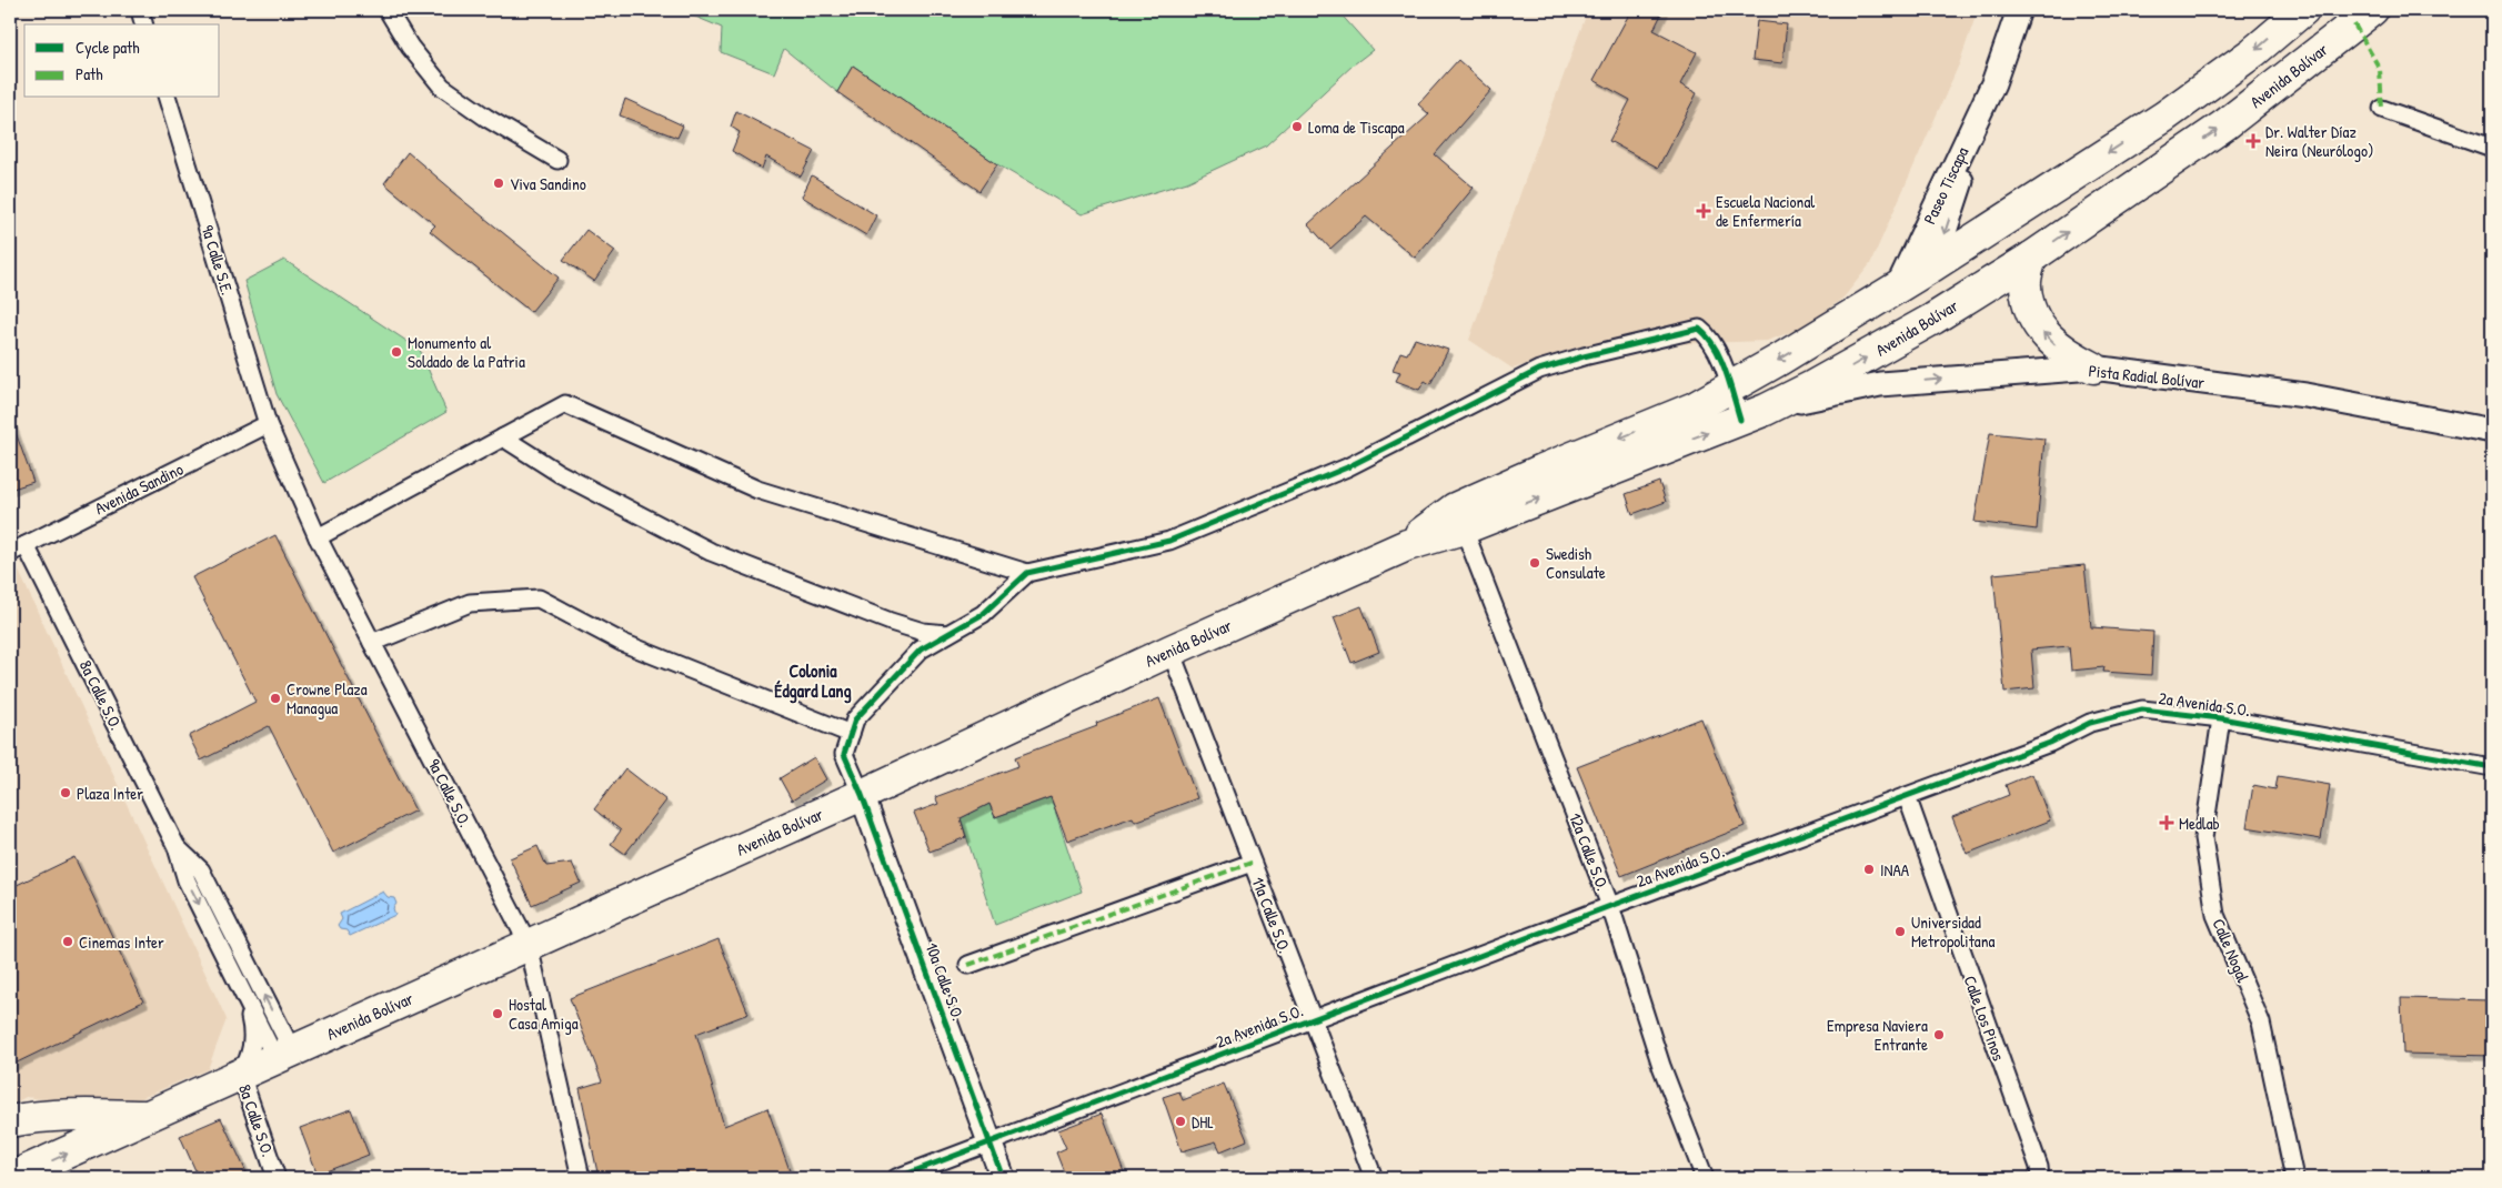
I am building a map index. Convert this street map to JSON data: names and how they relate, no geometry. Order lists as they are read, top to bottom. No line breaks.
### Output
{"streets":{"highway":["Avenida Bolívar"],"street":["Paseo Tiscapa","9a Calle S.E.","Pista Radial Bolívar","Avenida Sandino","8a Calle S.O.","2a Avenida S.O.","9a Calle S.O.","12a Calle S.O.","11a Calle S.O.","Calle Nogal","10a Calle S.O.","Calle Los Pinos"]},"crossings":[["Avenida Bolívar","Paseo Tiscapa"],["Avenida Bolívar","Pista Radial Bolívar"],["Avenida Bolívar","8a Calle S.O."],["Avenida Bolívar","9a Calle S.O."],["Avenida Bolívar","12a Calle S.O."],["Avenida Bolívar","11a Calle S.O."],["Avenida Bolívar","10a Calle S.O."],["9a Calle S.E.","Avenida Sandino"],["9a Calle S.E.","9a Calle S.O."],["Avenida Sandino","8a Calle S.O."],["Avenida Sandino","9a Calle S.O."],["2a Avenida S.O.","12a Calle S.O."],["2a Avenida S.O.","11a Calle S.O."],["2a Avenida S.O.","Calle Nogal"],["2a Avenida S.O.","10a Calle S.O."],["2a Avenida S.O.","Calle Los Pinos"]],"one_way":["Pista Radial Bolívar"],"districts":["Colonia Édgard Lang"],"places":{"other":["Loma de Tiscapa","Viva Sandino","Monumento al Soldado de la Patria","Swedish Consulate","Crowne Plaza Managua","Plaza Inter","INAA","Universidad Metropolitana","Cinemas Inter","Hostal Casa Amiga","Empresa Naviera Entrante","DHL"],"health":["Dr. Walter Díaz Neira (Neurólogo)","Escuela Nacional de Enfermería","Medlab"]},"legend":["Cycle path","Path"]}
